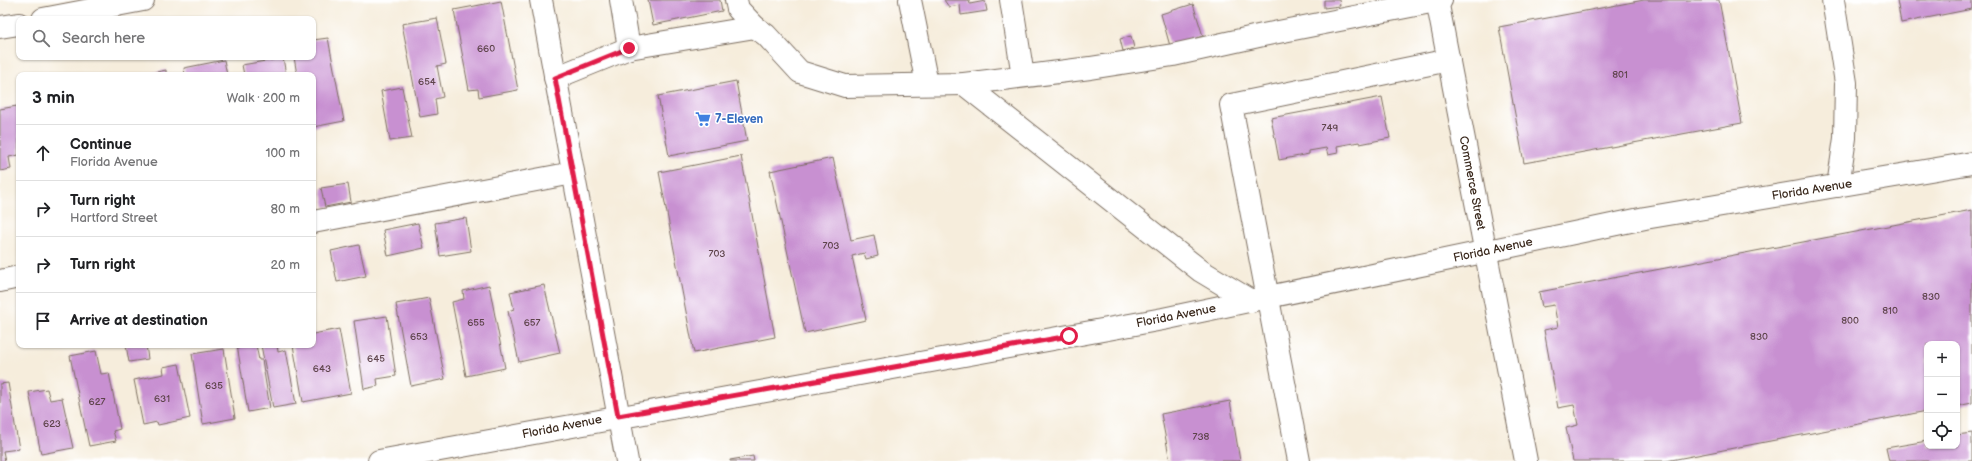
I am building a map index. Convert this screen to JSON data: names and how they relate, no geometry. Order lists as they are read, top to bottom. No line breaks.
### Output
{"streets":{"street":["Commerce Street","Florida Avenue"]},"crossings":[["Commerce Street","Florida Avenue"]],"places":{"supermarket":["7-Eleven"]},"house_numbers":["660","801","654","749","703","703","830","810","800","655","657","653","830","645","643","635","631","627","623","738"],"page":{"search":"Search here","heading":["3 min","Walk · 200 m"],"list":[["Continue","Florida Avenue","100 m"],["Turn right","Hartford Street","80 m"],["Turn right","20 m"],"Arrive at destination"],"map_buttons":["+","−"]}}
